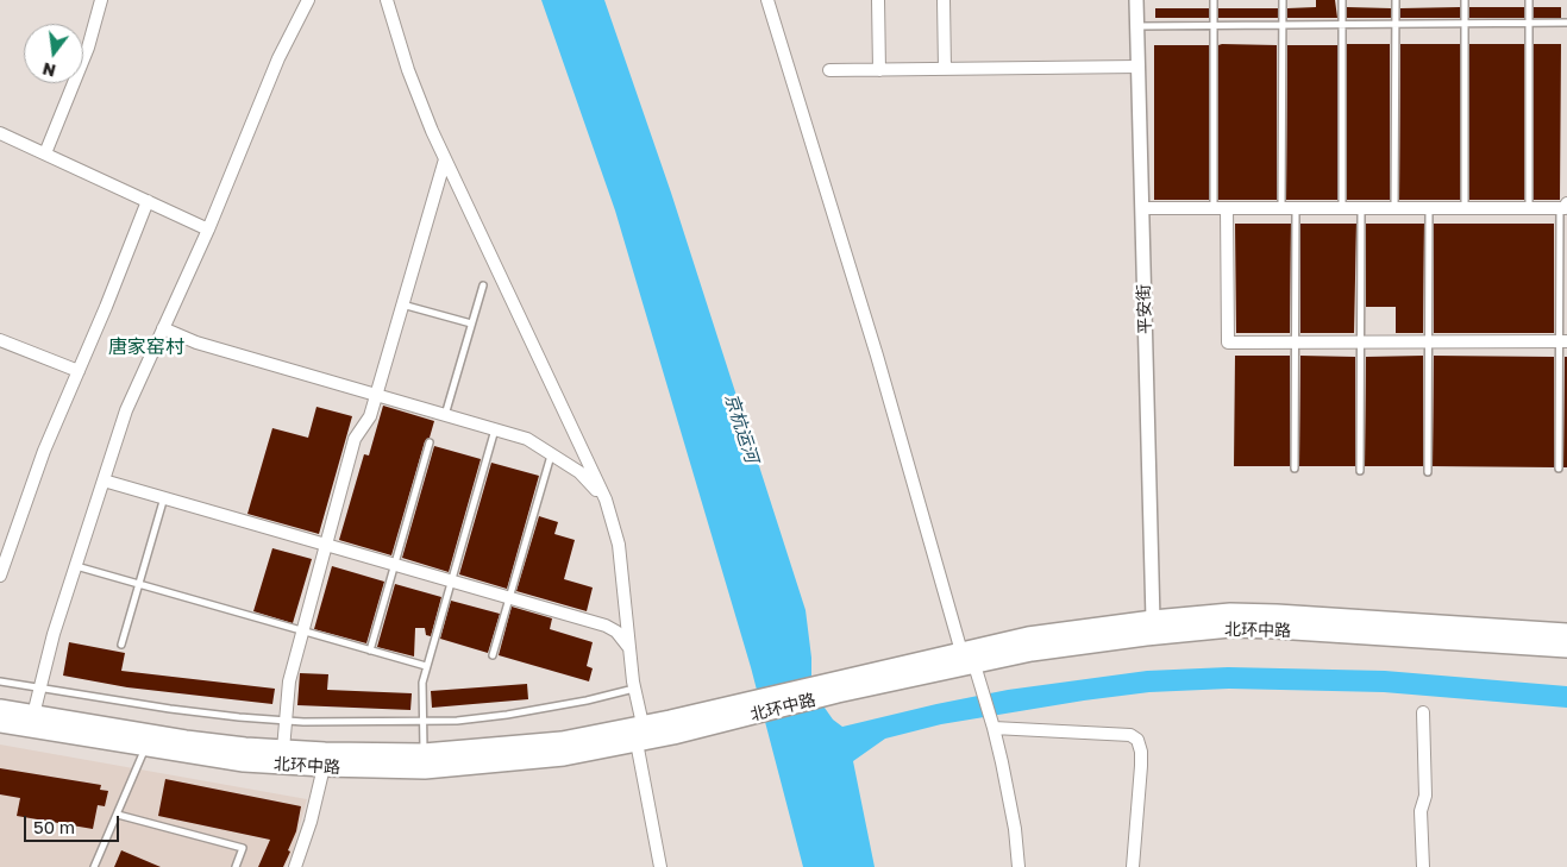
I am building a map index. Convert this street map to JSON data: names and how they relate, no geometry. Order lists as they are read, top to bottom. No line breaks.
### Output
{"streets":{"main road":["北环中路"],"street":["平安街"]},"crossings":[["平安街","北环中路"]],"districts":["唐家窑村"],"water":["京杭运河"],"scale_bar":"50 m","north":"bottom"}
